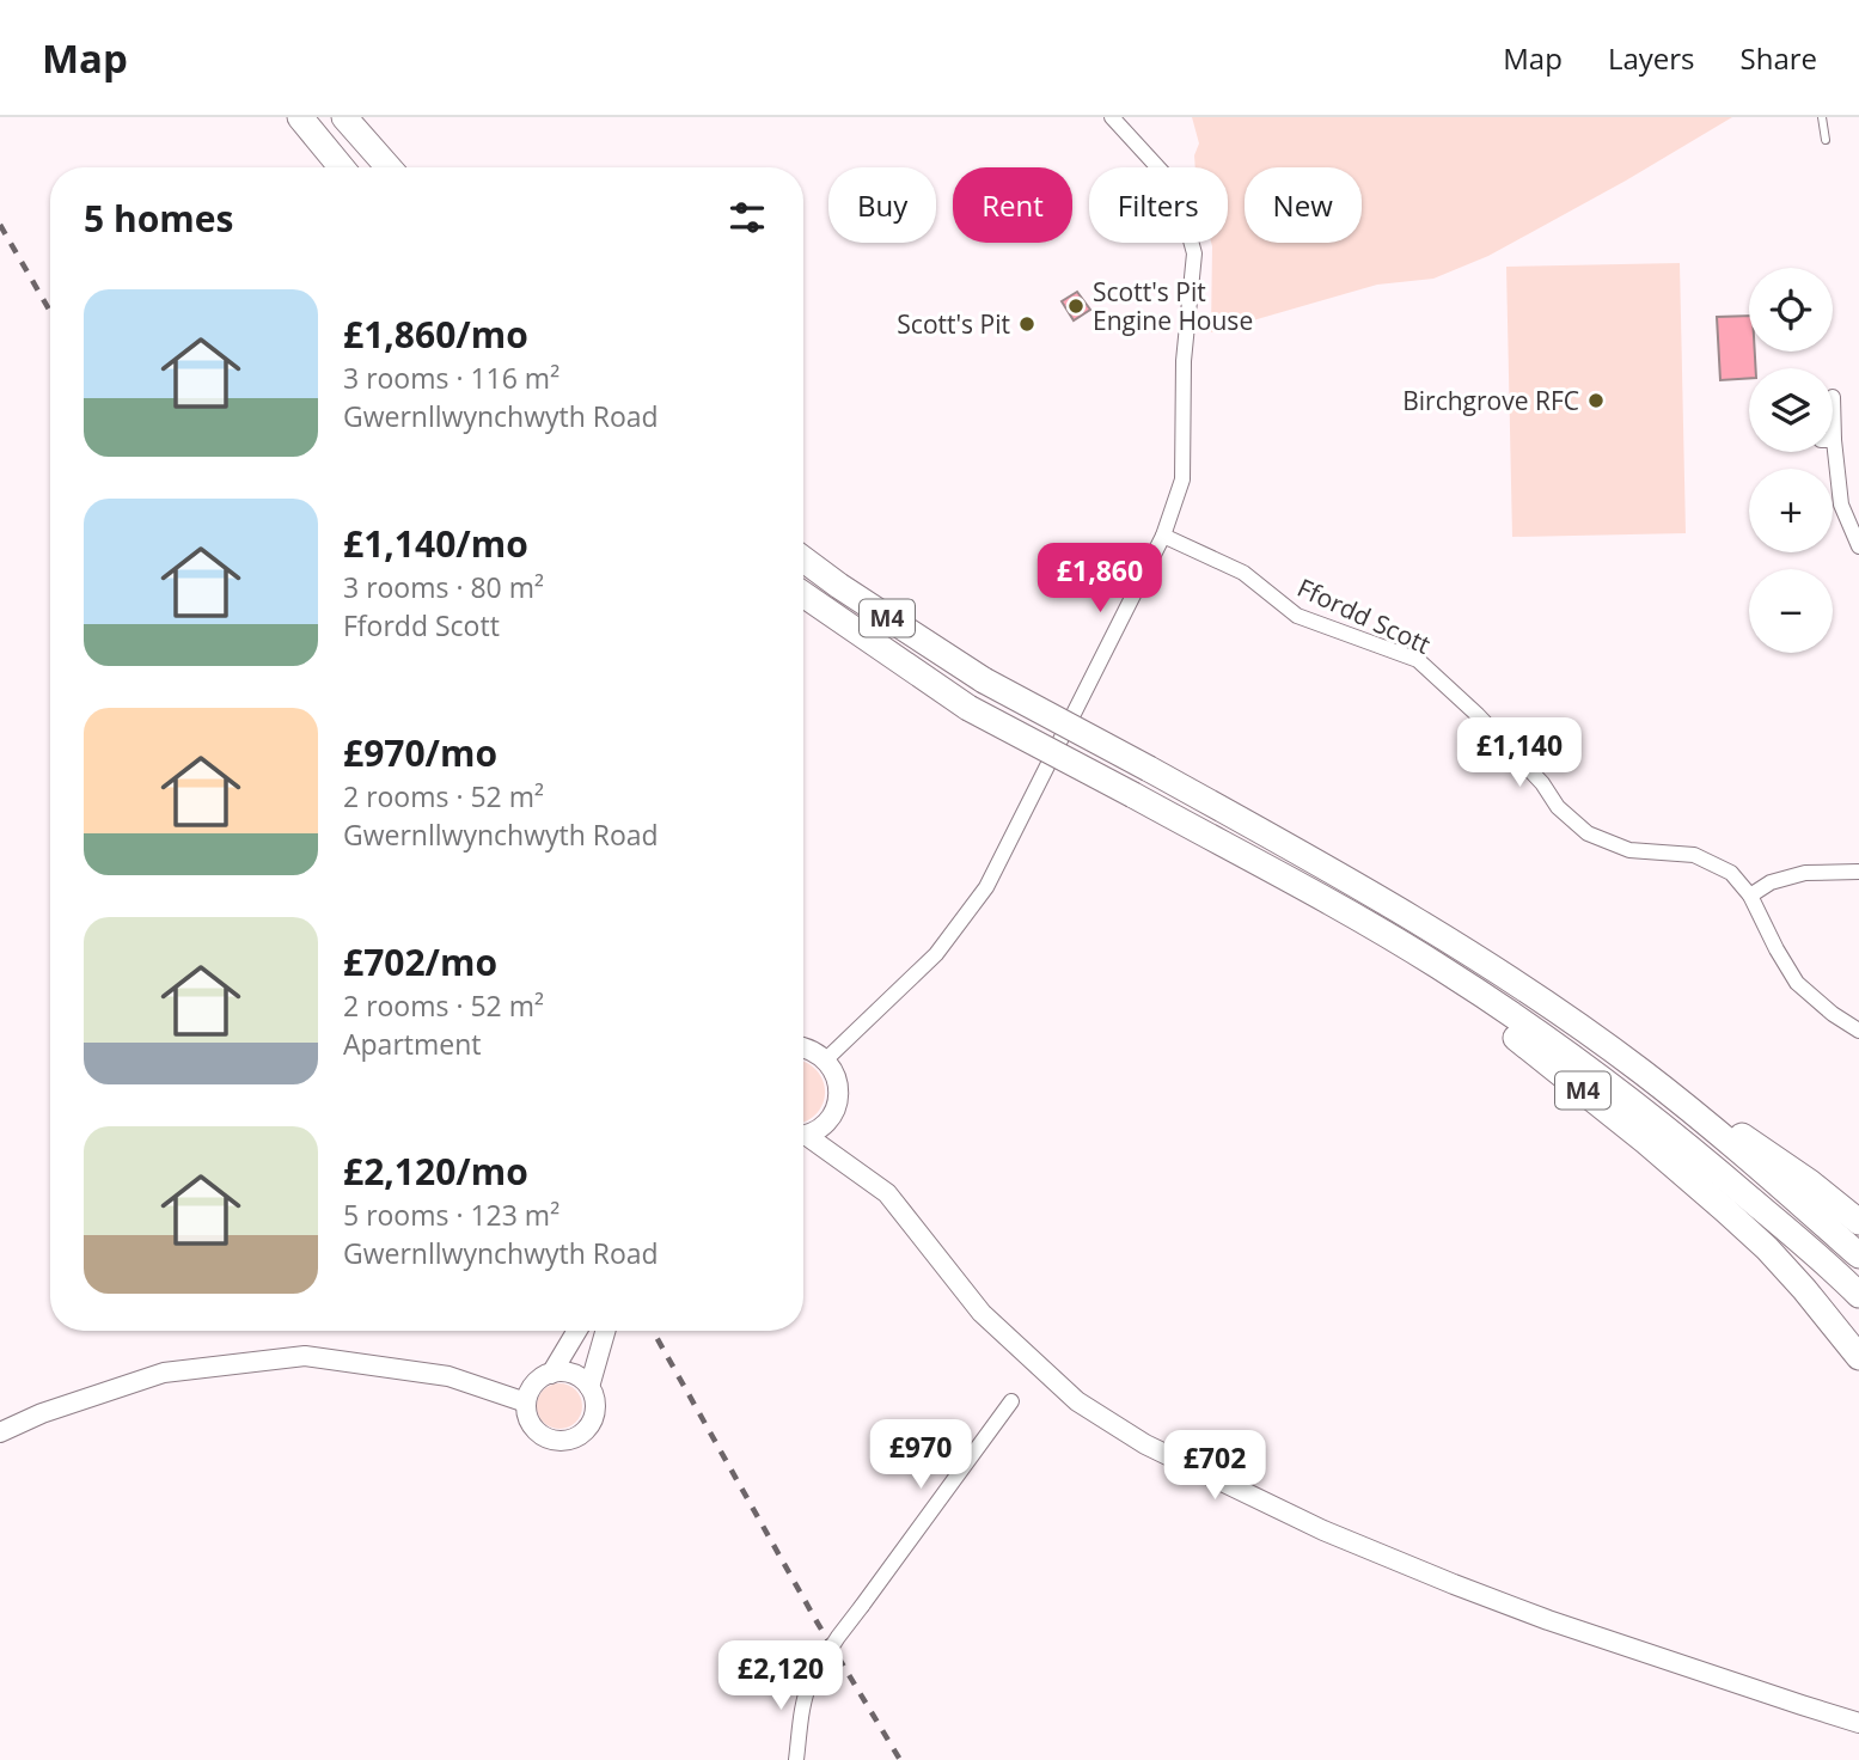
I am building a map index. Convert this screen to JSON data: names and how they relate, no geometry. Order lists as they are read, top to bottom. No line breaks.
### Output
{"streets":{"highway":["M4"],"street":["Ffordd Scott"]},"places":["Scott's Pit Engine House","Scott's Pit","Birchgrove RFC"],"page":{"header":"Map","nav":["Map","Layers","Share"],"chip":["Buy","Rent","Filters","New"],"heading":"5 homes","map_buttons":["+","−"],"list":[{"name":"£1,860/mo","note":"3 rooms · 116 m² · Gwernllwynchwyth Road"},{"name":"£1,140/mo","note":"3 rooms · 80 m² · Ffordd Scott"},{"name":"£970/mo","note":"2 rooms · 52 m² · Gwernllwynchwyth Road"},{"name":"£702/mo","note":"2 rooms · 52 m² · Apartment"},{"name":"£2,120/mo","note":"5 rooms · 123 m² · Gwernllwynchwyth Road"}],"price":["£1,860","£1,140","£970","£702","£2,120"]}}
